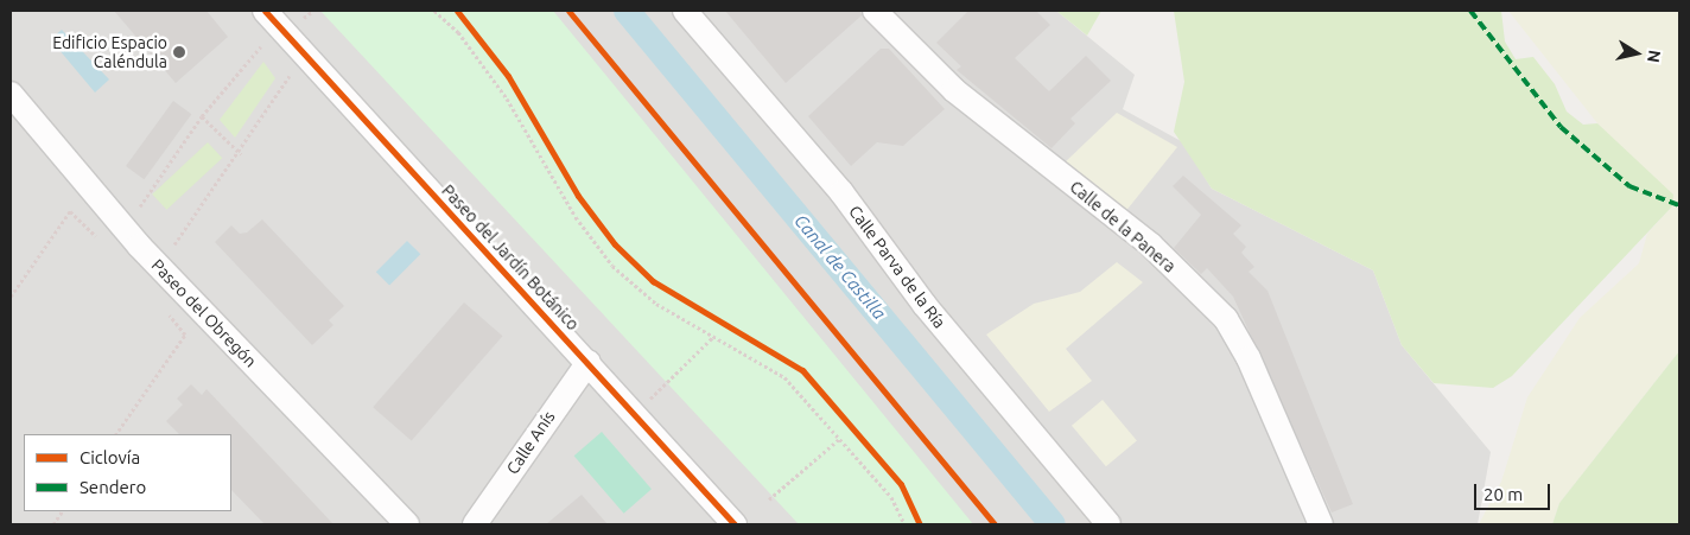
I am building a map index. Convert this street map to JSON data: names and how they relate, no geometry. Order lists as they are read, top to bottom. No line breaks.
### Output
{"streets":{"street":["Calle de la Panera","Paseo del Jardín Botánico","Calle Parva de la Ría","Paseo del Obregón","Calle Anís"]},"crossings":[["Paseo del Jardín Botánico","Calle Anís"]],"water":["Canal de Castilla"],"places":["Edificio Espacio Caléndula"],"legend":["Ciclovía","Sendero"],"scale_bar":"20 m","north":"right"}
